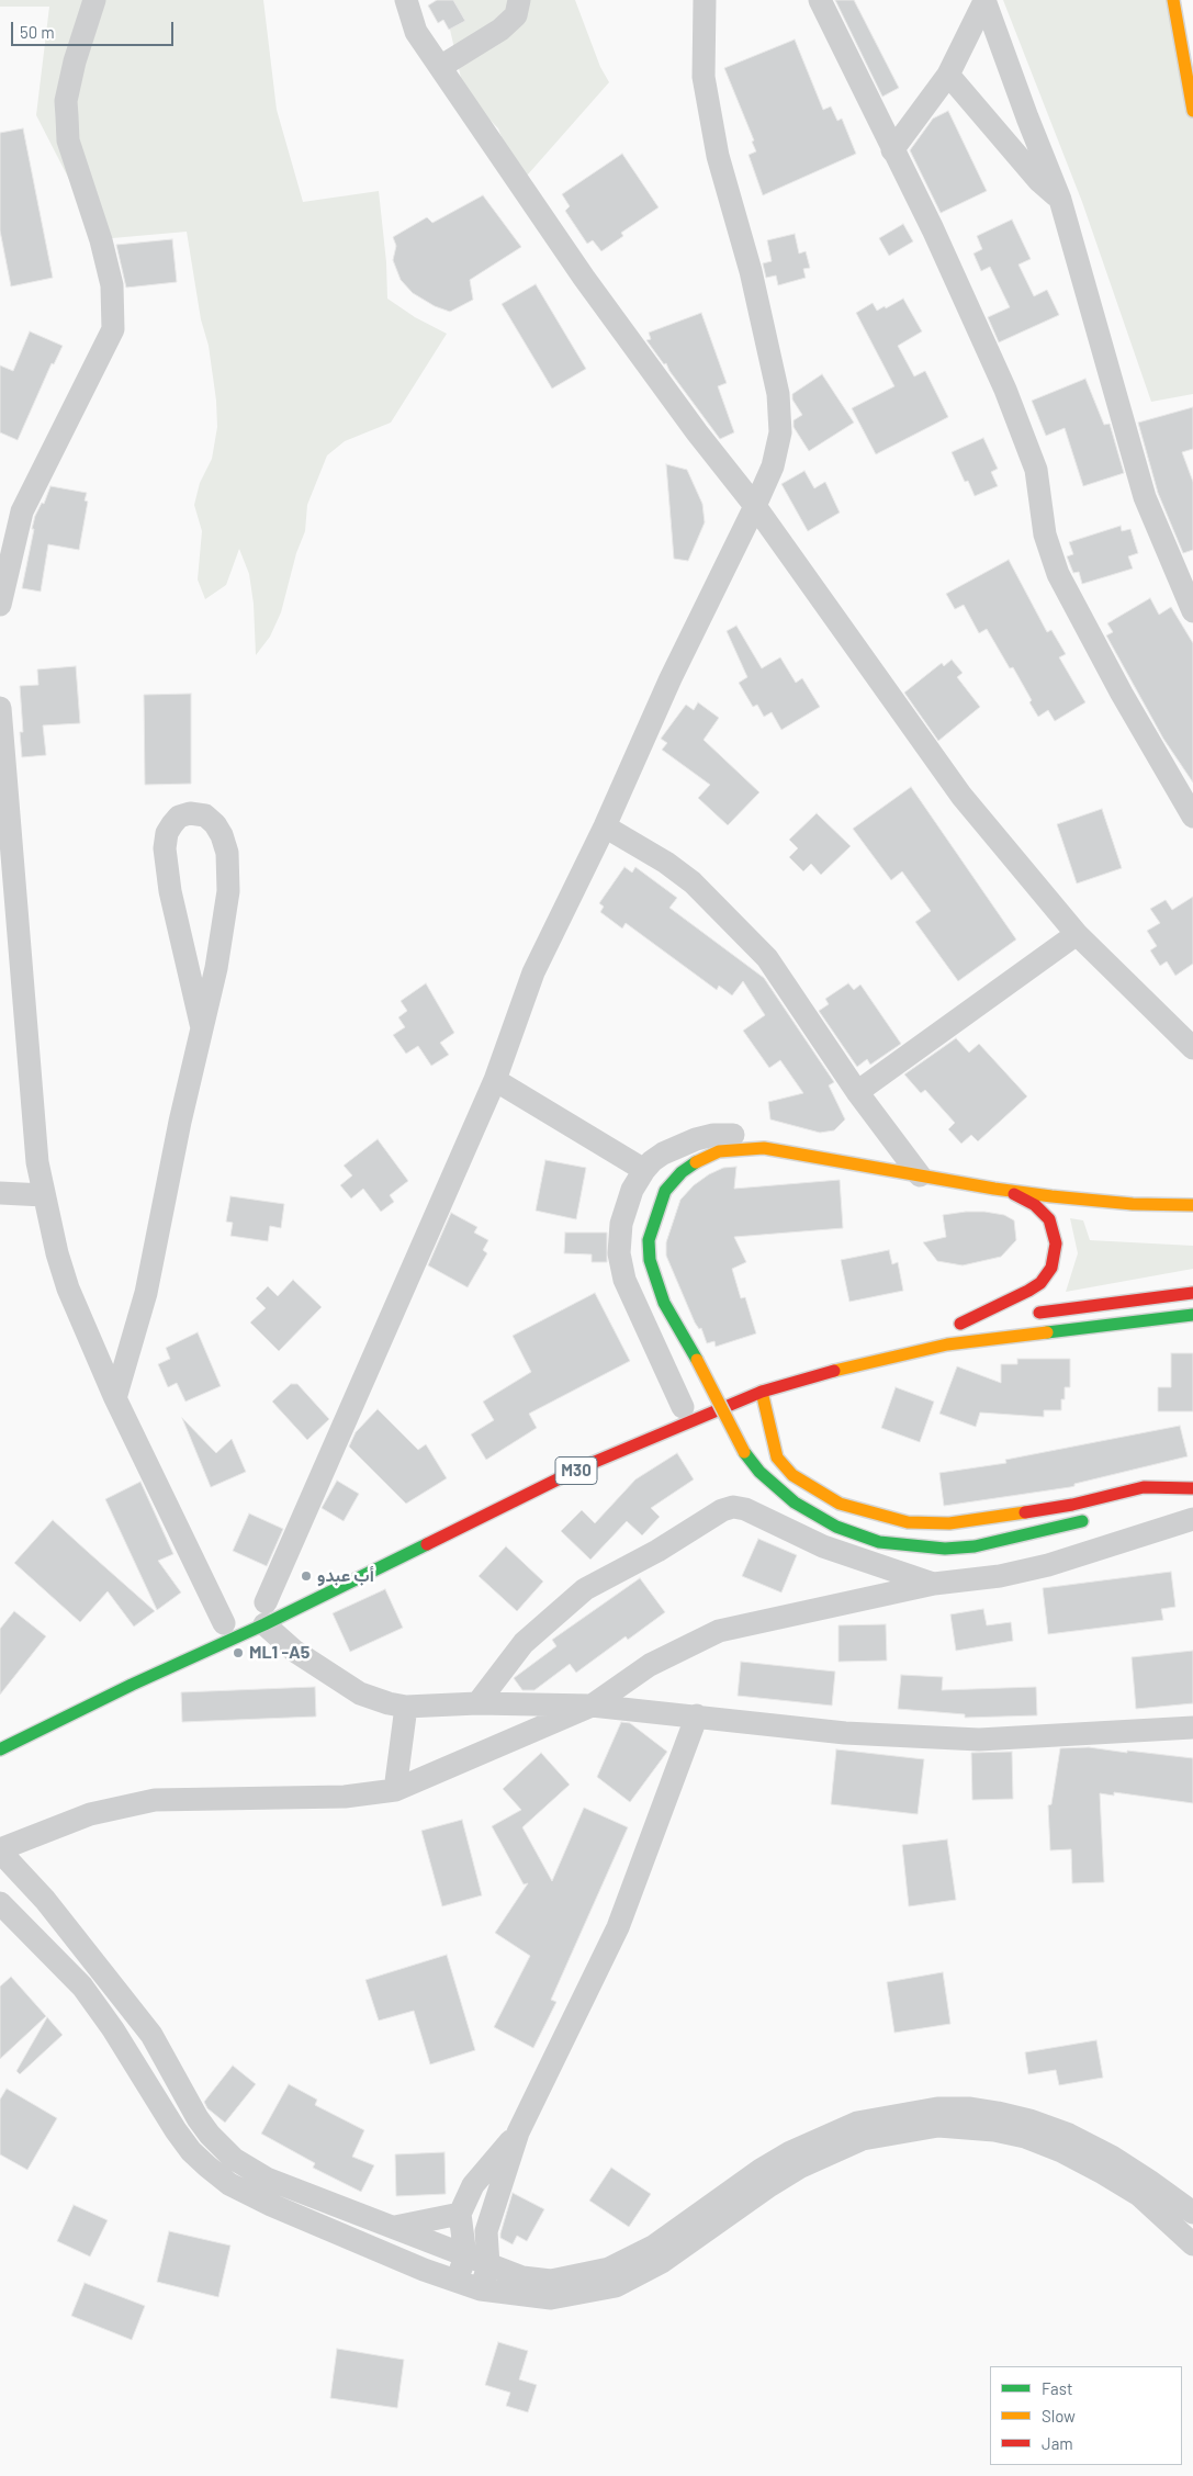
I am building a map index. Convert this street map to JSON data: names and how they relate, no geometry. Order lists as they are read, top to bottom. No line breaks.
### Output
{"streets":{"highway":["M30"]},"places":["أب عبدو","ML1 -A5"],"legend":["Fast","Slow","Jam"],"scale_bar":"50 m"}
